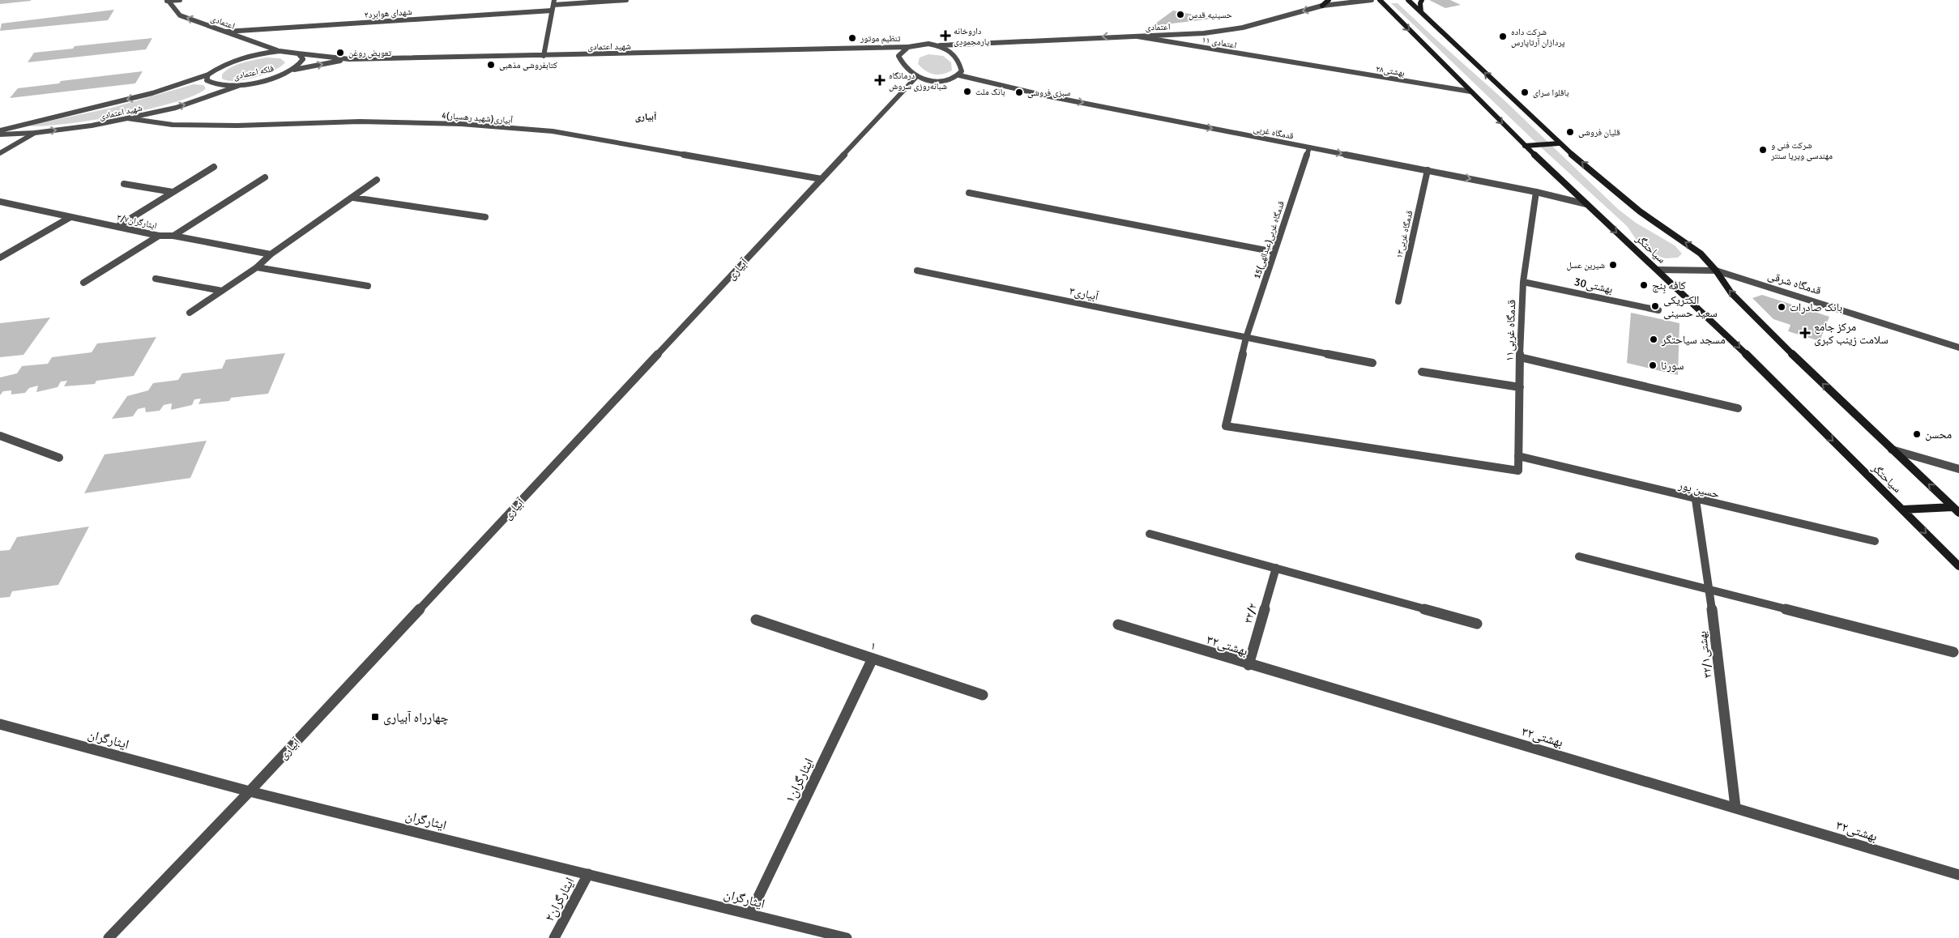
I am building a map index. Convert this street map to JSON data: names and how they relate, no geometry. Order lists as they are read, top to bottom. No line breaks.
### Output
{"streets":{"main road":["سیاحتگر"],"street":["شهدای هوابرد۲","اعتمادی","۱۱ اعتمادی","شهید اعتمادی","۲۸بهشتی","فلکه اعتمادی","4آبیاری(شهید رهسپار)","قدمگاه غربی","ایثارگران۳/۷","قدمگاه غربی۱۳","15قدمگاه غربی(عبدالهی)","آبیاری","قدمگاه شرقی","30بهشتی","آبیاری۳","قدمگاه غربی۱۱","حسین پور","۳۲/۲","بهشتی۳۲","۱","بهشتی۳۲/۱","ایثارگران","ایثارگران۱","ایثارگران۲"]},"crossings":[["شهدای هوابرد۲","اعتمادی"],["اعتمادی","۱۱ اعتمادی"],["اعتمادی","شهید اعتمادی"],["اعتمادی","فلکه اعتمادی"],["۱۱ اعتمادی","۲۸بهشتی"],["شهید اعتمادی","فلکه اعتمادی"],["شهید اعتمادی","4آبیاری(شهید رهسپار)"],["۲۸بهشتی","سیاحتگر"],["4آبیاری(شهید رهسپار)","آبیاری"],["قدمگاه غربی","قدمگاه غربی۱۳"],["قدمگاه غربی","15قدمگاه غربی(عبدالهی)"],["قدمگاه غربی","سیاحتگر"],["قدمگاه غربی","قدمگاه غربی۱۱"],["15قدمگاه غربی(عبدالهی)","آبیاری۳"],["15قدمگاه غربی(عبدالهی)","قدمگاه غربی۱۱"],["سیاحتگر","قدمگاه شرقی"],["آبیاری","ایثارگران"],["30بهشتی","قدمگاه غربی۱۱"],["قدمگاه غربی۱۱","حسین پور"],["حسین پور","بهشتی۳۲/۱"],["۳۲/۲","بهشتی۳۲"],["بهشتی۳۲","بهشتی۳۲/۱"],["۱","ایثارگران۱"],["ایثارگران","ایثارگران۱"],["ایثارگران","ایثارگران۲"]],"one_way":["اعتمادی","قدمگاه غربی"],"districts":["آبیاری"],"places":{"other":["حسینیه قدس","شرکت داده پردازان آرتاپارس","تنظیم موتور","تعویض روغن","کتابفروشی مذهبی","بانک ملت","سبزی فروشی","باقلوا سرای","قلیان فروشی","شرکت فنی و مهندسی ویریا سنتر","شیرین عسل","کافه بِنج","الکتریکی سعید حسینی","بانک صادرات","مسجد سیاحتگر","سورنا","محسن"],"health":["داروخانه یارمحمودی","درمانگاه شبانه‌روزی سروش","مرکز جامع سلامت زینب کبری"],"transit":["چهارراه آبیاری"]}}
